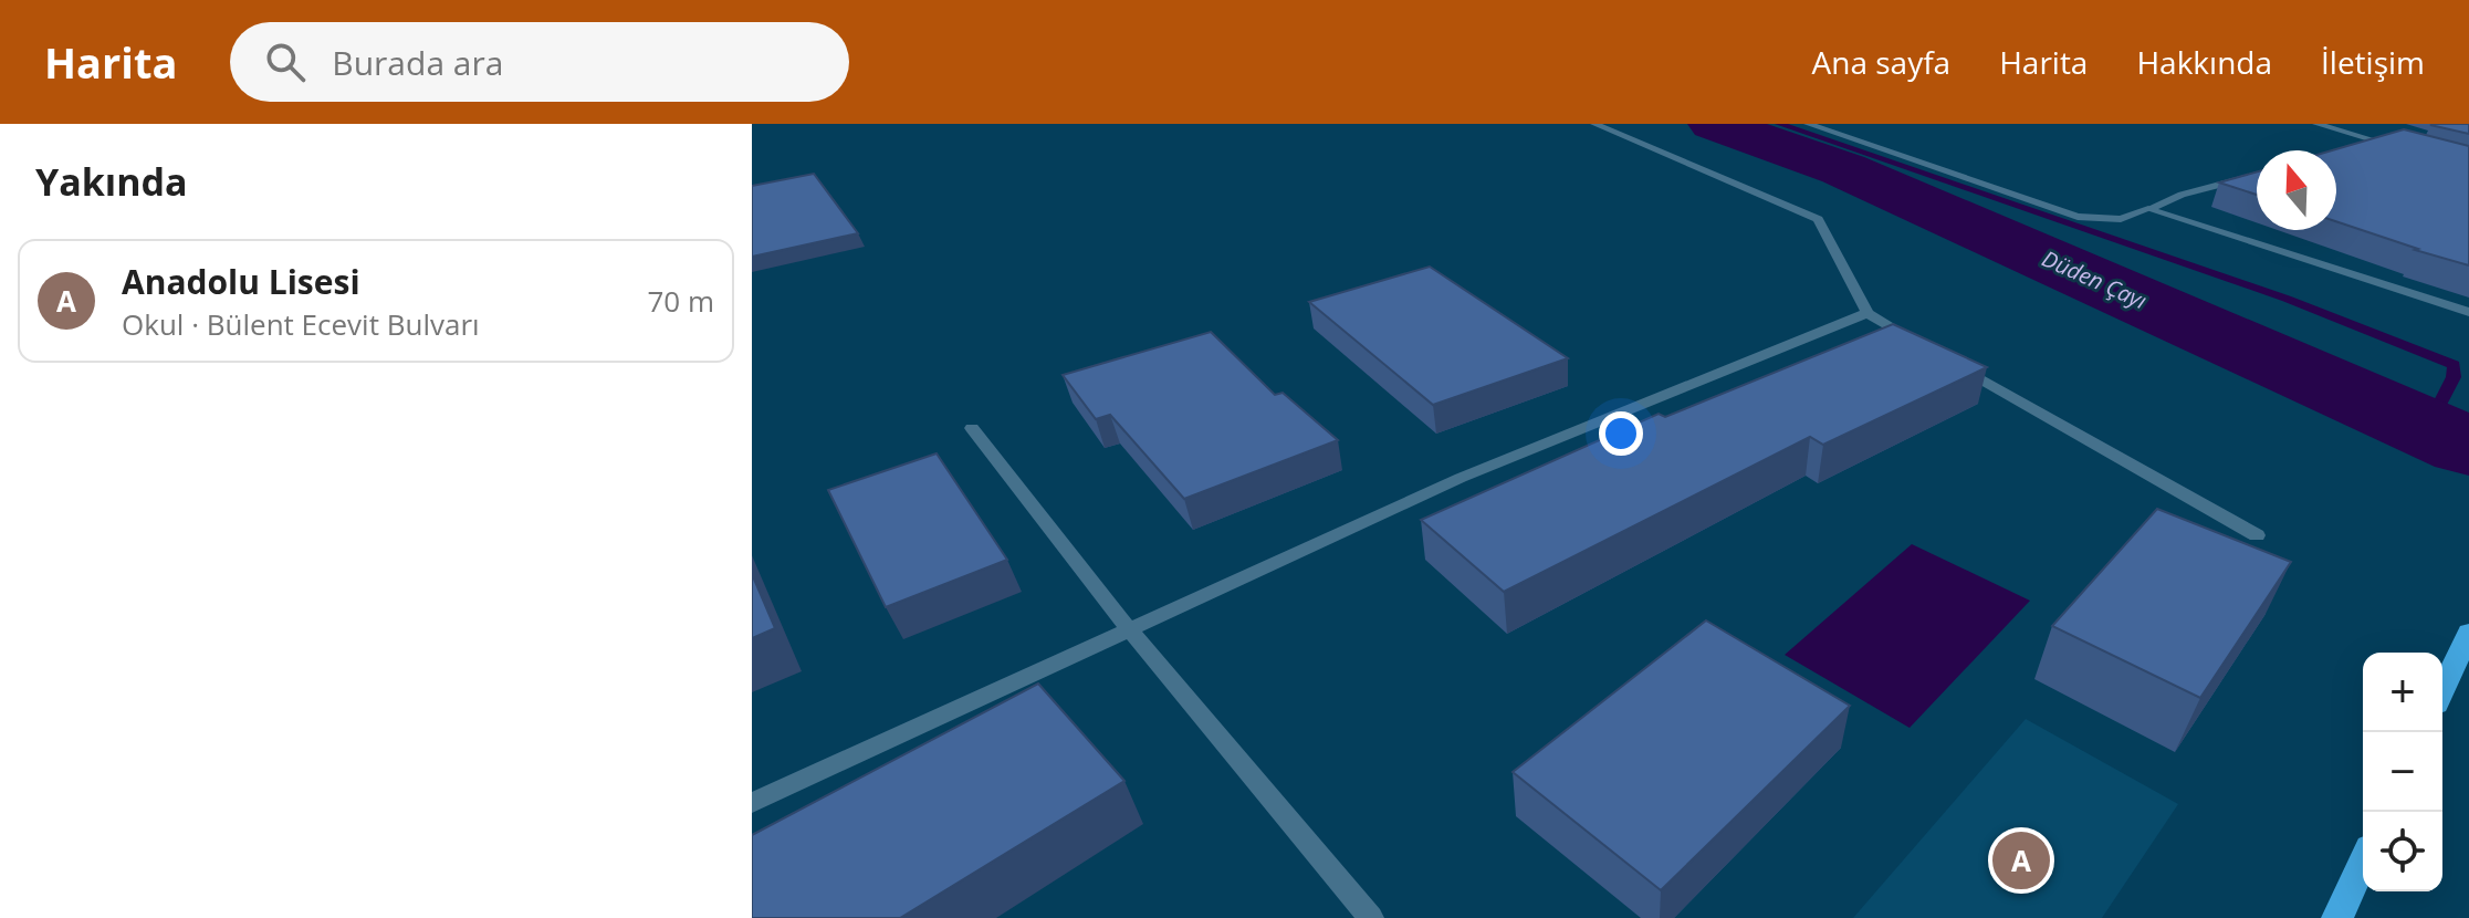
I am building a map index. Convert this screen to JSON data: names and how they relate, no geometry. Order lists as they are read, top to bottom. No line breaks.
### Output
{"water":["Düden Çayı"],"north":"top","page":{"header":"Harita","search":"Burada ara","nav":["Ana sayfa","Harita","Hakkında","İletişim"],"heading":"Yakında","list":[{"mark":"A","name":"Anadolu Lisesi","note":"Okul · Bülent Ecevit Bulvarı","value":"70 m"}],"map_buttons":["+","−"],"pins":"A"}}
